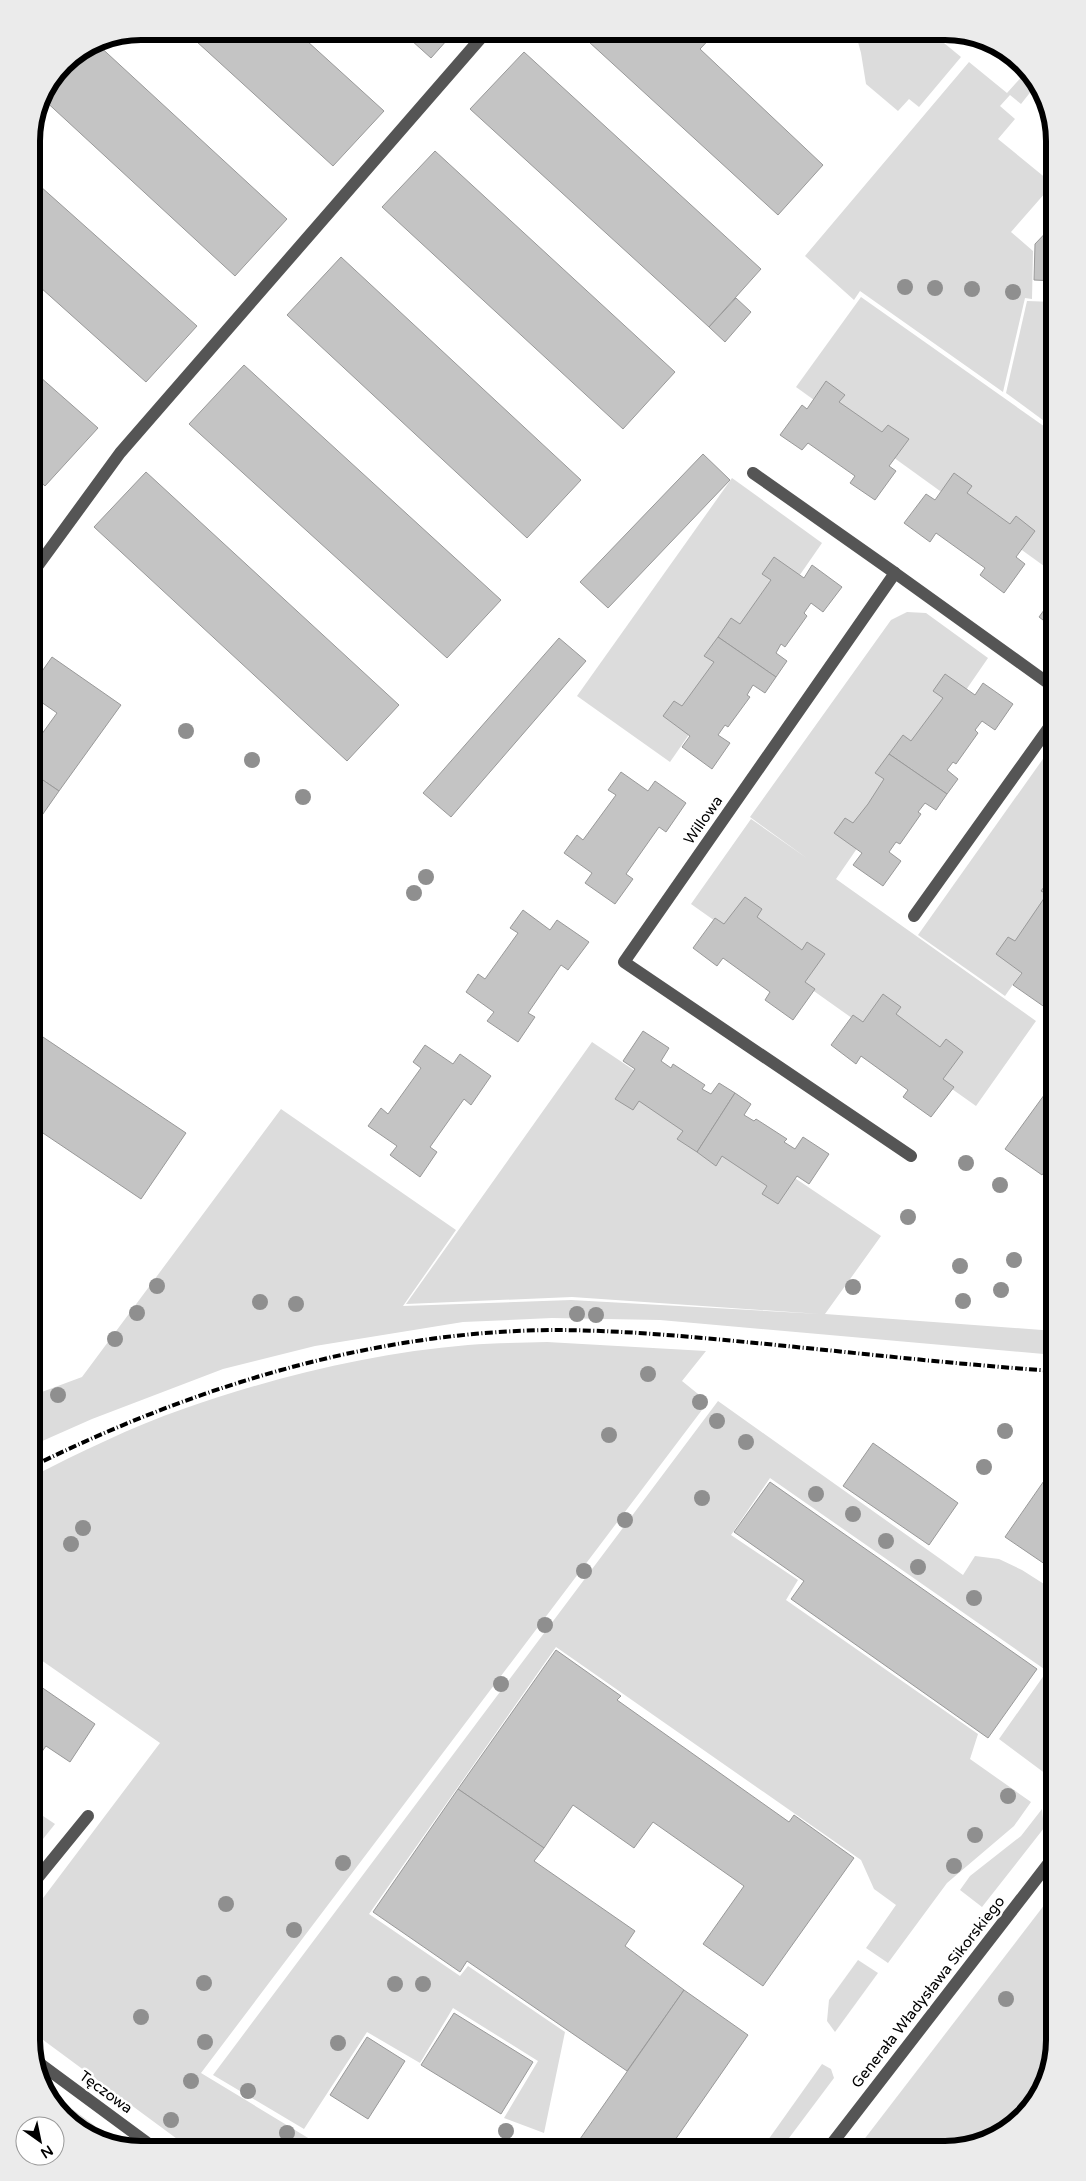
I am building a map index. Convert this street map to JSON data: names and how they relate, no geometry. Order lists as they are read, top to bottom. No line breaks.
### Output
{"streets":{"street":["Willowa","Generała Władysława Sikorskiego","Tęczowa"]},"north":"bottom right"}
